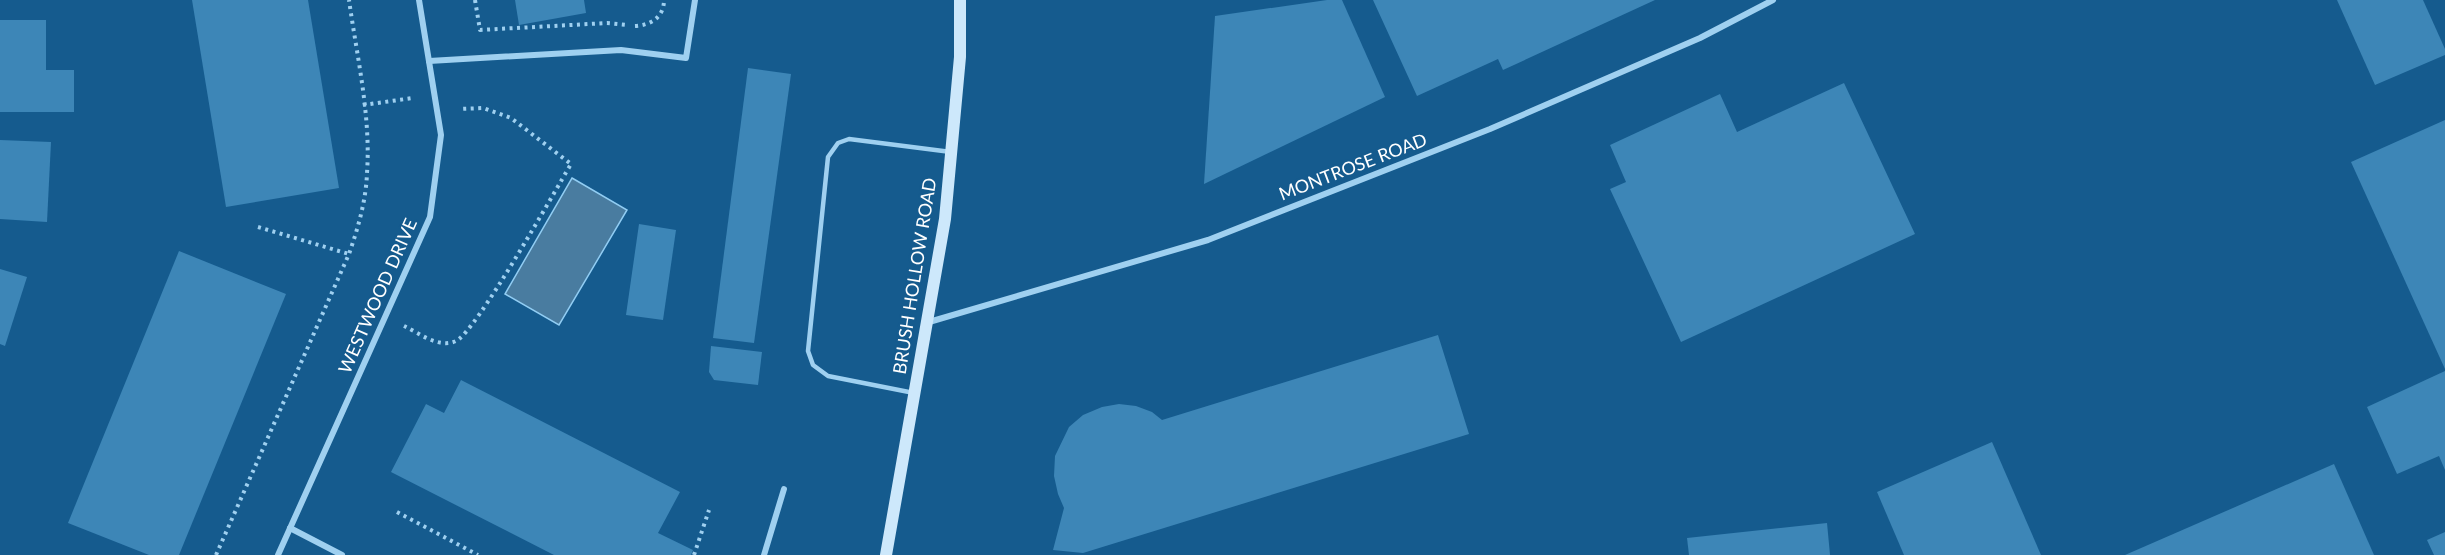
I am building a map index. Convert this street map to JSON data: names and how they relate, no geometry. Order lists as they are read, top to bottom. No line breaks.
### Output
{"streets":{"main road":["BRUSH HOLLOW ROAD"],"street":["MONTROSE ROAD","WESTWOOD DRIVE"]},"crossings":[["MONTROSE ROAD","BRUSH HOLLOW ROAD"]]}
